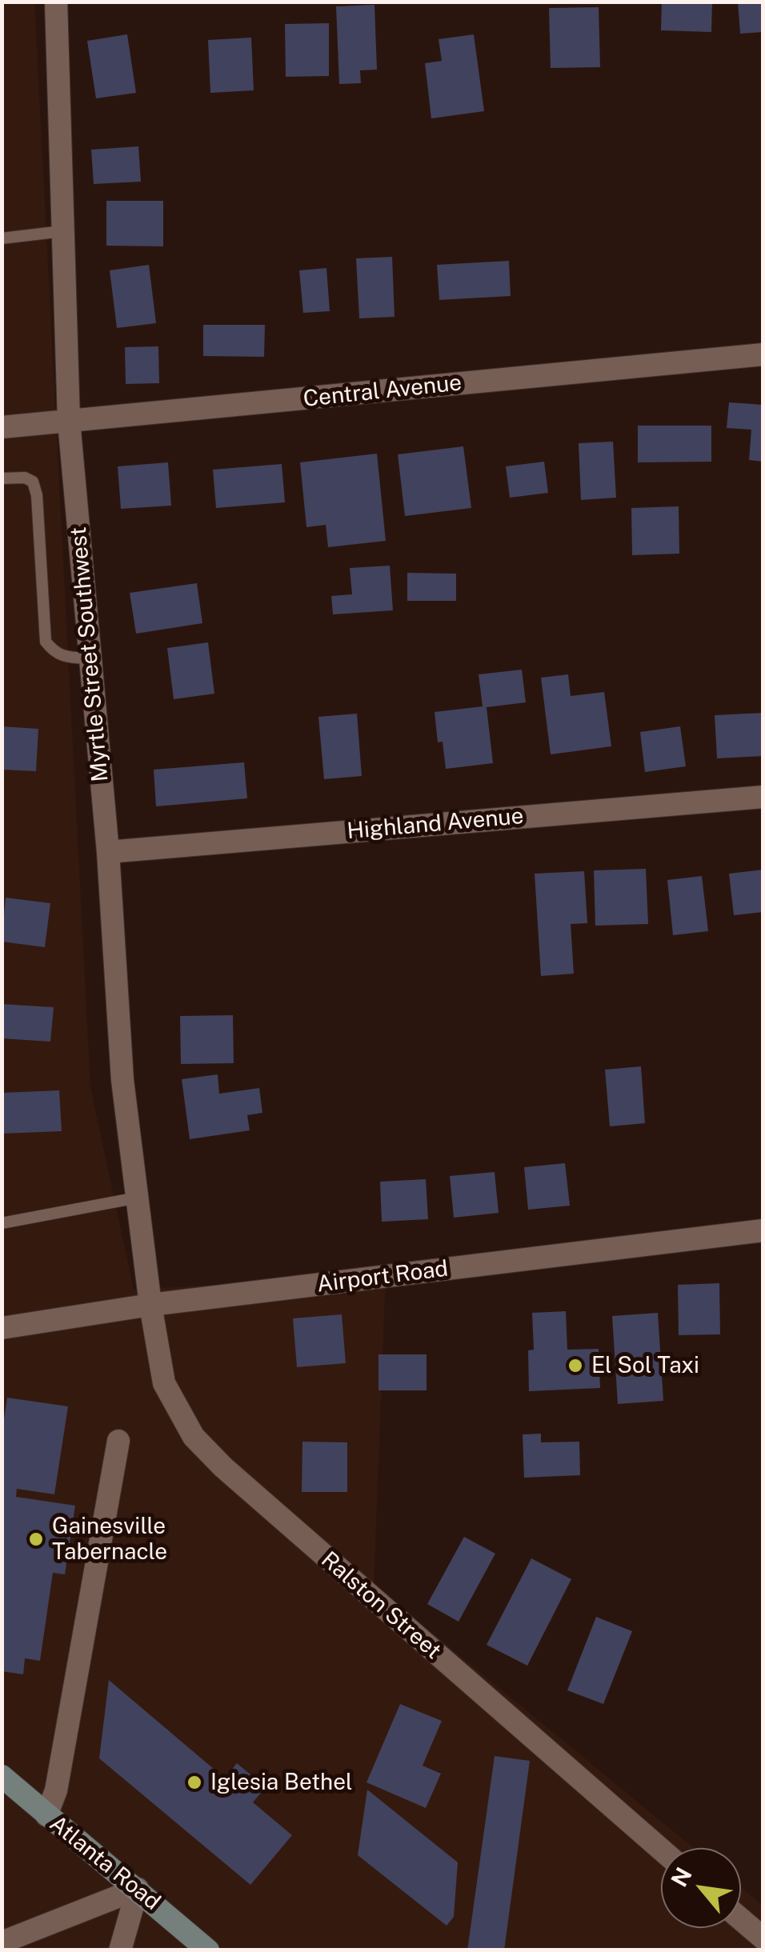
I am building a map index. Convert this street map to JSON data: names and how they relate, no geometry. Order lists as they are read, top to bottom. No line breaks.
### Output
{"streets":{"main road":["Atlanta Road"],"street":["Central Avenue","Myrtle Street Southwest","Highland Avenue","Airport Road","Ralston Street"]},"crossings":[["Central Avenue","Myrtle Street Southwest"],["Myrtle Street Southwest","Highland Avenue"],["Myrtle Street Southwest","Airport Road"],["Myrtle Street Southwest","Ralston Street"],["Airport Road","Ralston Street"]],"places":["El Sol Taxi","Gainesville Tabernacle","Iglesia Bethel"],"north":"top left"}
